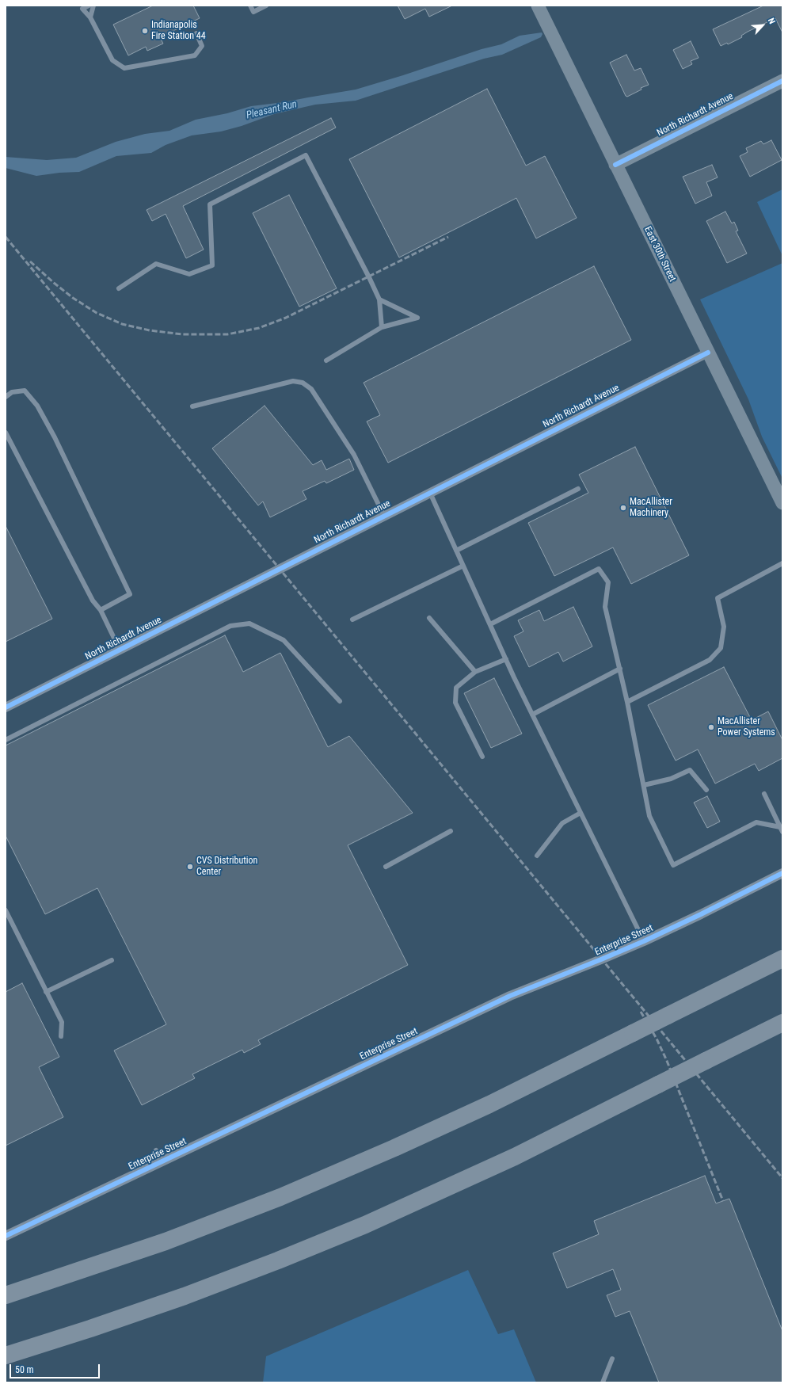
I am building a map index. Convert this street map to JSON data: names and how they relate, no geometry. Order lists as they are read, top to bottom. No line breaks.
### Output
{"streets":{"main road":["North Richardt Avenue","East 30th Street"],"street":["Enterprise Street"]},"crossings":[["North Richardt Avenue","East 30th Street"]],"water":["Pleasant Run"],"places":["Indianapolis Fire Station 44","MacAllister Machinery","MacAllister Power Systems","CVS Distribution Center"],"scale_bar":"50 m","north":"top right"}
